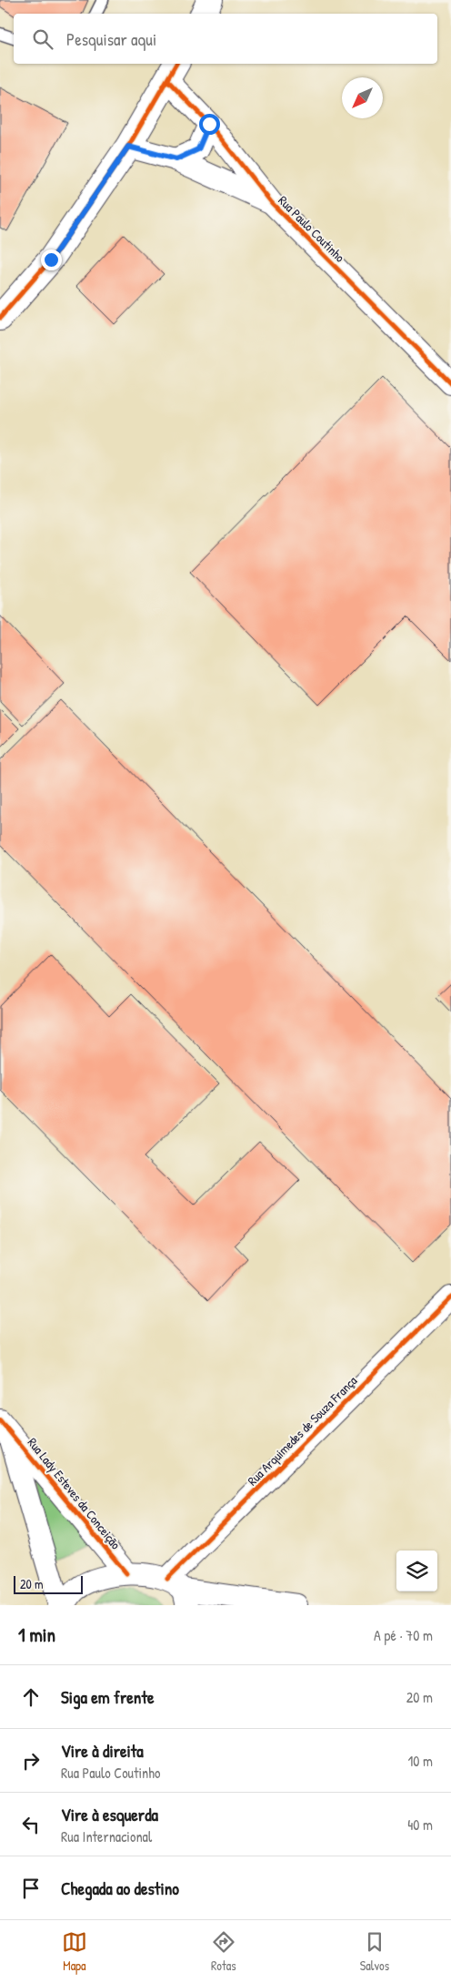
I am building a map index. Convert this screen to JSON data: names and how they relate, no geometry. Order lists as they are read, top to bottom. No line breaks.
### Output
{"streets":{"street":["Rua Paulo Coutinho","Rua Arquimedes de Souza França","Rua Lady Esteves da Conceição"]},"scale_bar":"20 m","north":"bottom left","page":{"search":"Pesquisar aqui","scale":"20 m","heading":["1 min","A pé · 70 m"],"list":[["Siga em frente","20 m"],["Vire à direita","Rua Paulo Coutinho","10 m"],["Vire à esquerda","Rua Internacional","40 m"],"Chegada ao destino"],"nav":["Mapa","Rotas","Salvos"]}}
